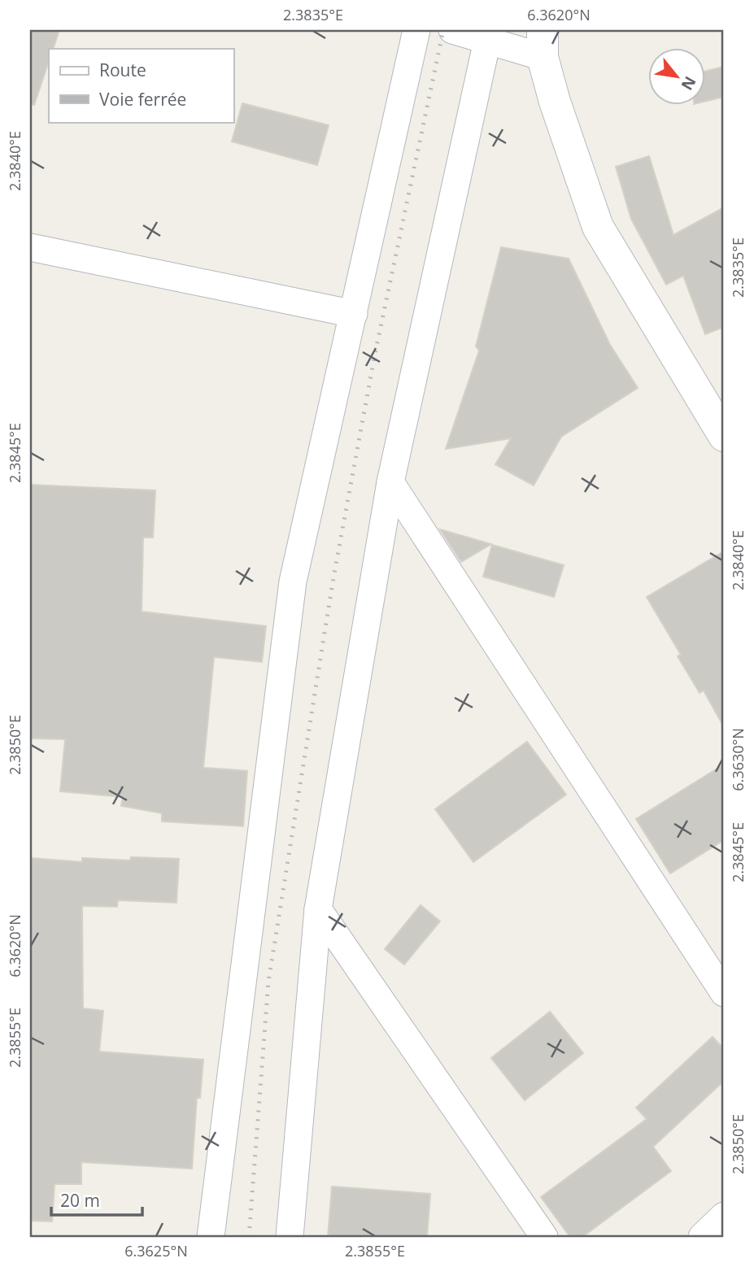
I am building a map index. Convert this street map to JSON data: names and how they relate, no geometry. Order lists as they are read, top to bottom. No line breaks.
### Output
{"legend":["Route","Voie ferrée"],"scale_bar":"20 m","north":"bottom right","coordinates":["2.3835°E","6.3620°N","2.3840°E","2.3845°E","2.3850°E","6.3630°N","2.3855°E","6.3625°N"]}
